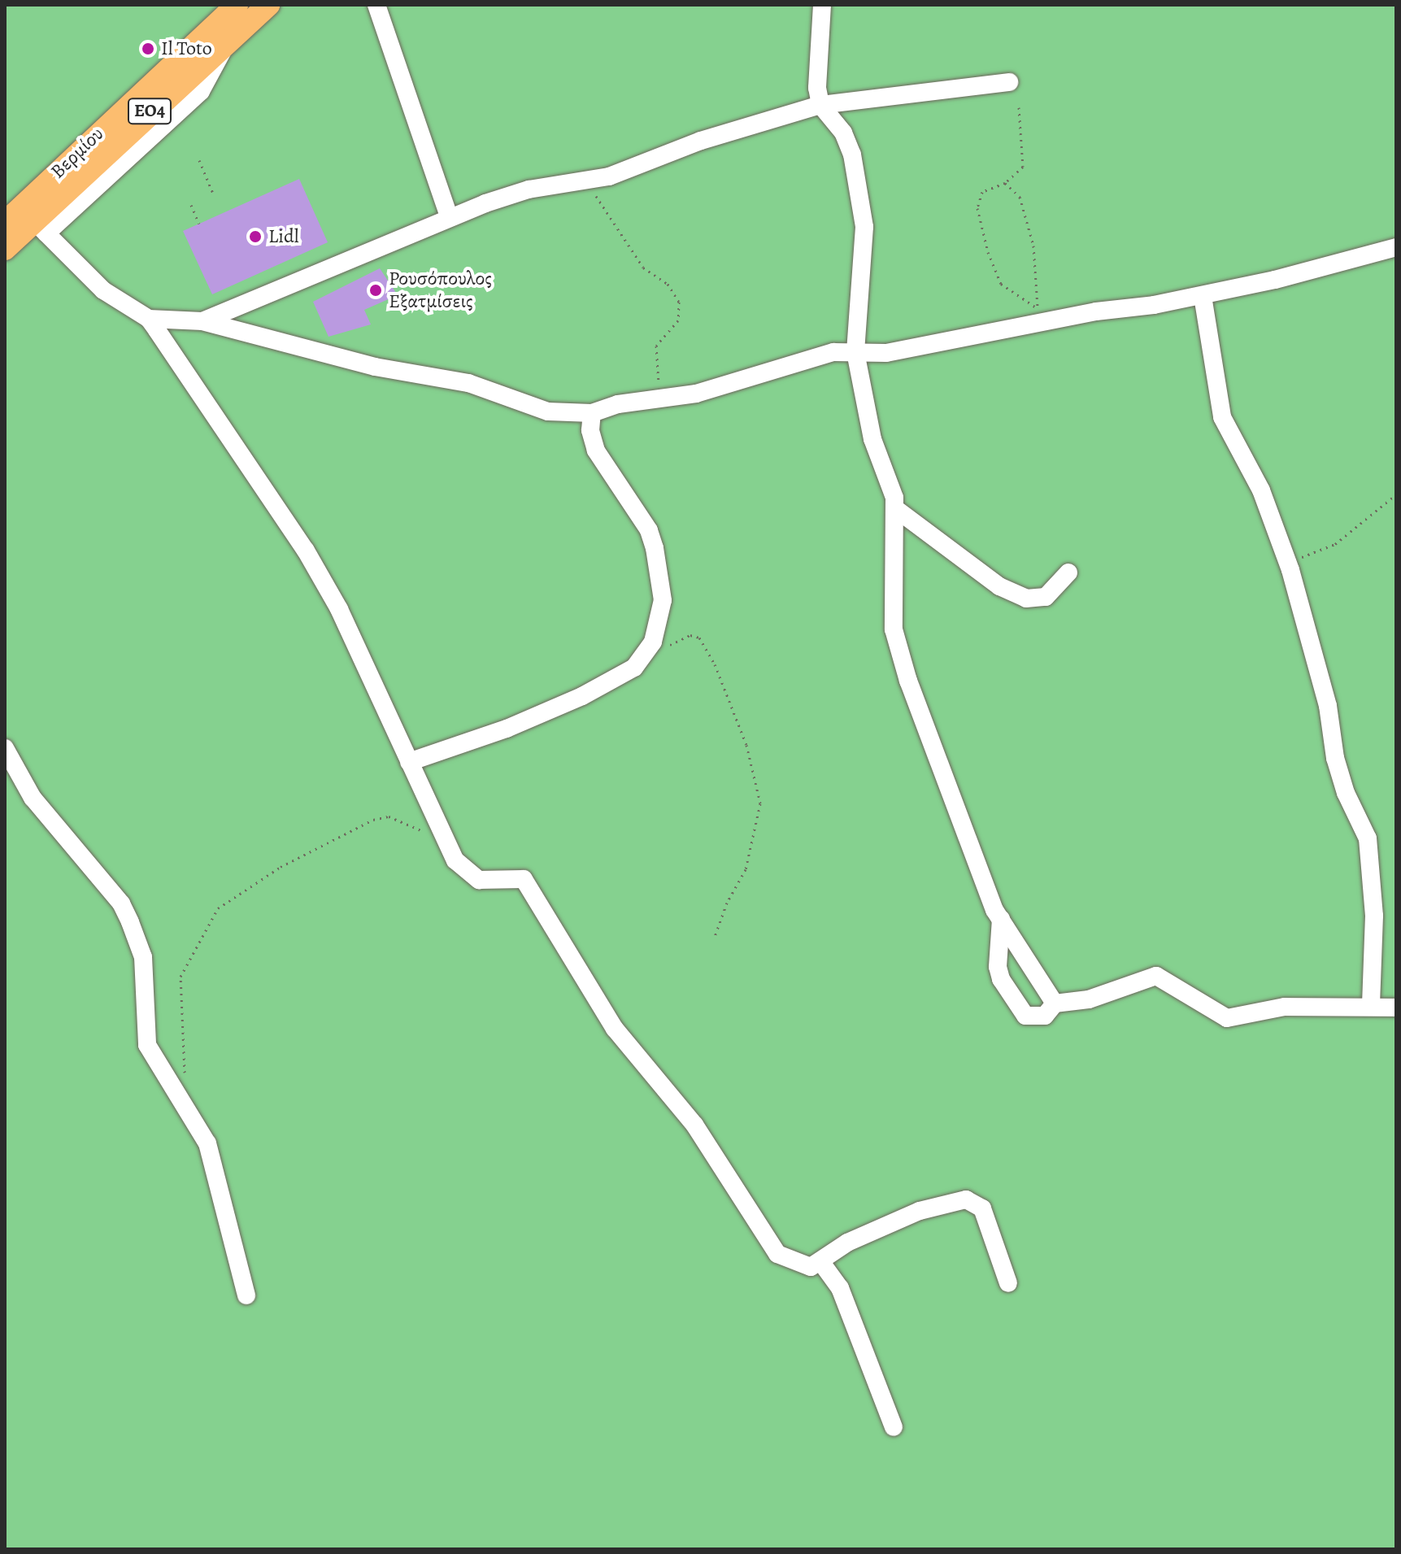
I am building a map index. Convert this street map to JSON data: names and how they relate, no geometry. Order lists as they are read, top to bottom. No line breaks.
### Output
{"streets":{"main road":["ΕΟ4","Βερμίου"]},"places":["Il Toto","Lidl","Ρουσόπουλος Εξατμίσεις"]}
